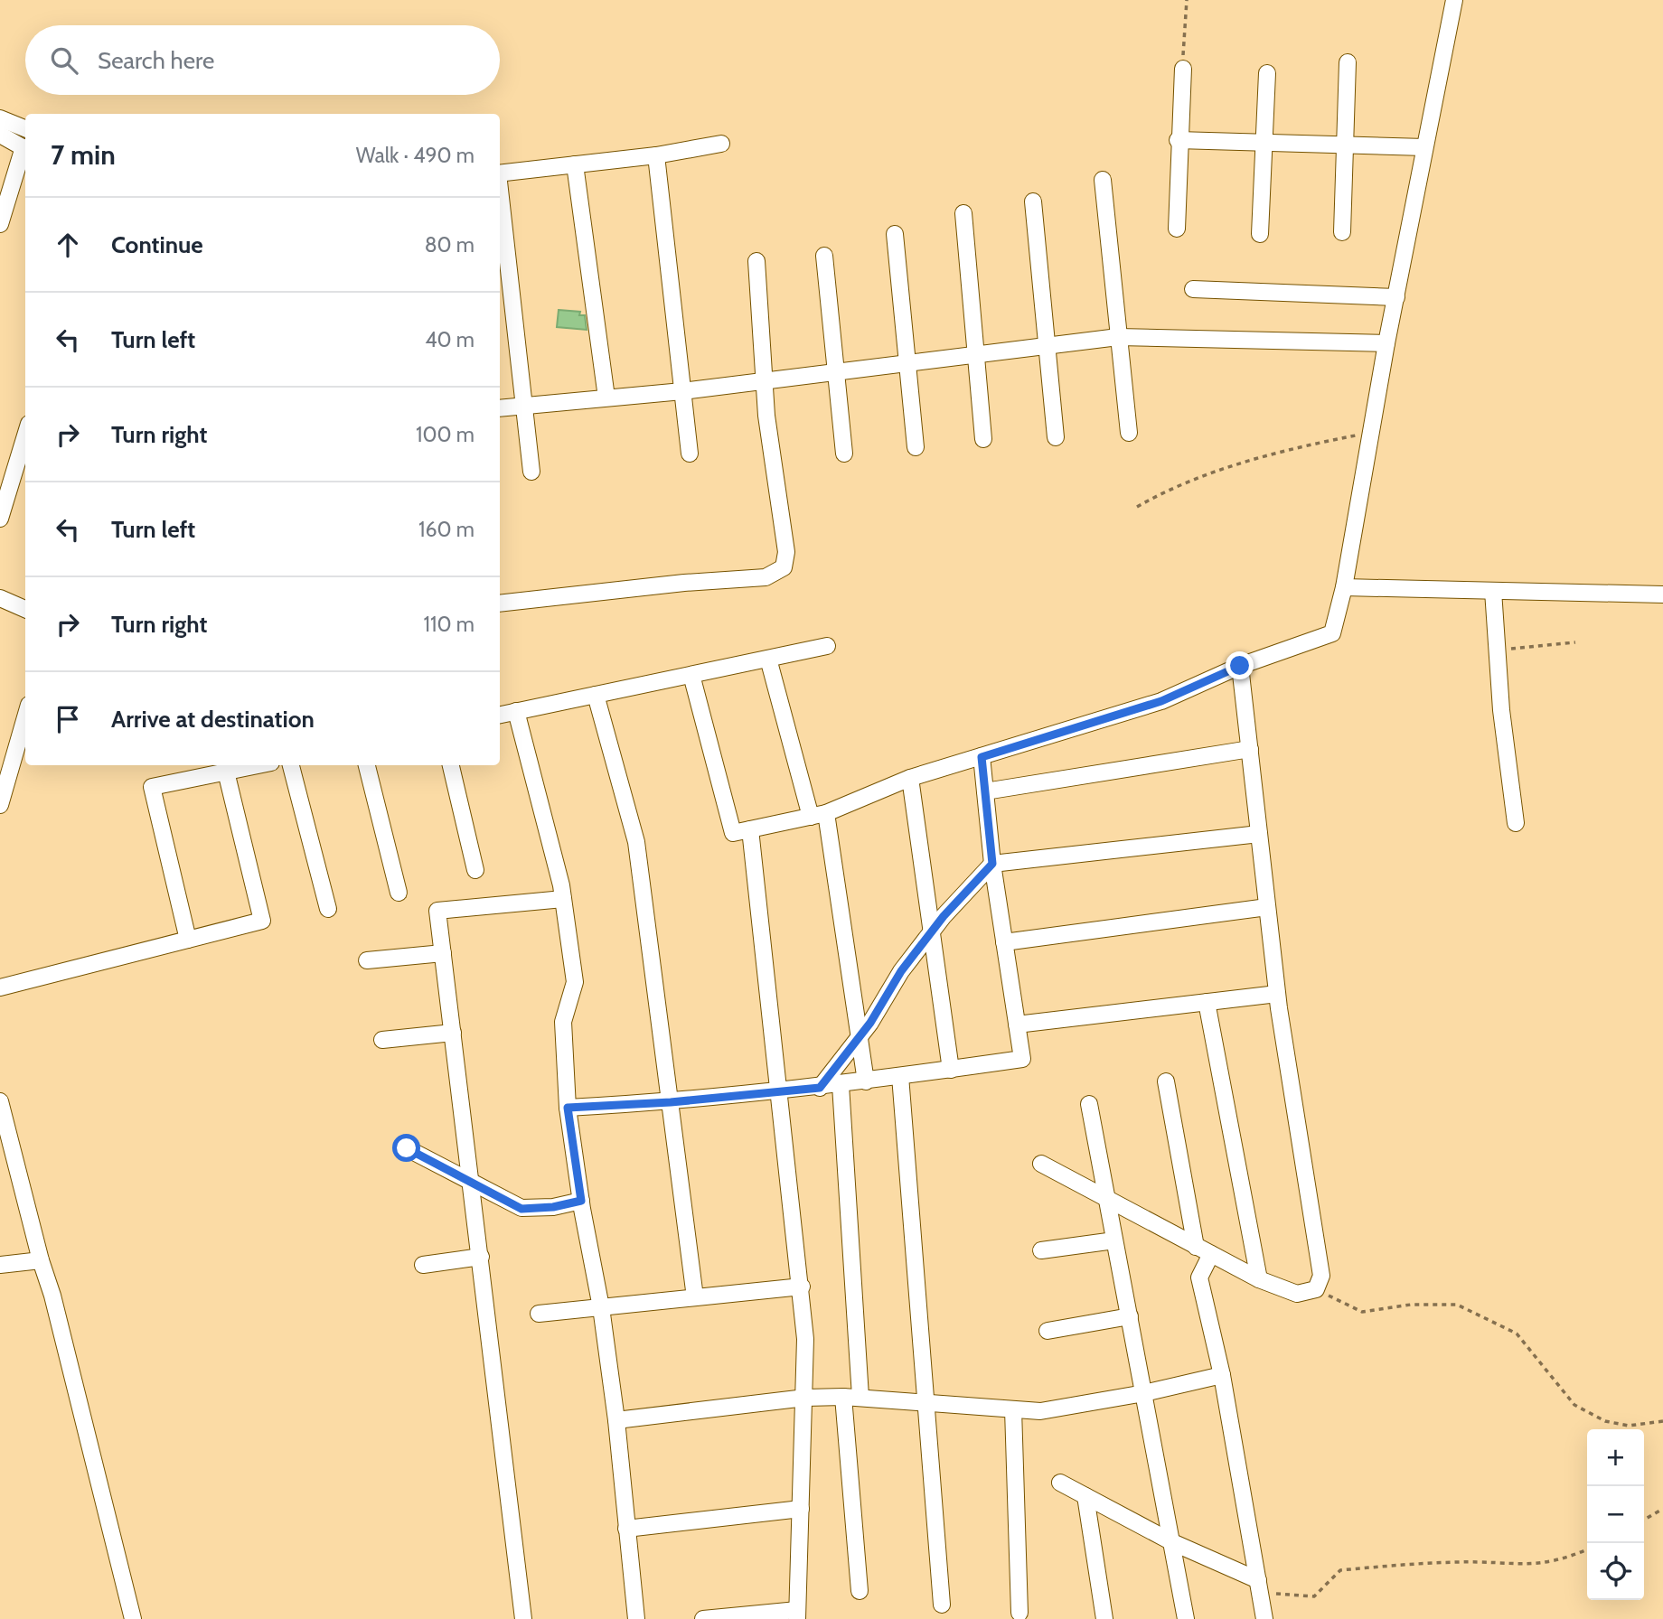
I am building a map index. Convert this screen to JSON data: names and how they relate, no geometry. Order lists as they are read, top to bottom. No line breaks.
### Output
{"page":{"search":"Search here","heading":["7 min","Walk · 490 m"],"list":[["Continue","80 m"],["Turn left","40 m"],["Turn right","100 m"],["Turn left","160 m"],["Turn right","110 m"],"Arrive at destination"],"map_buttons":["+","−"]}}
